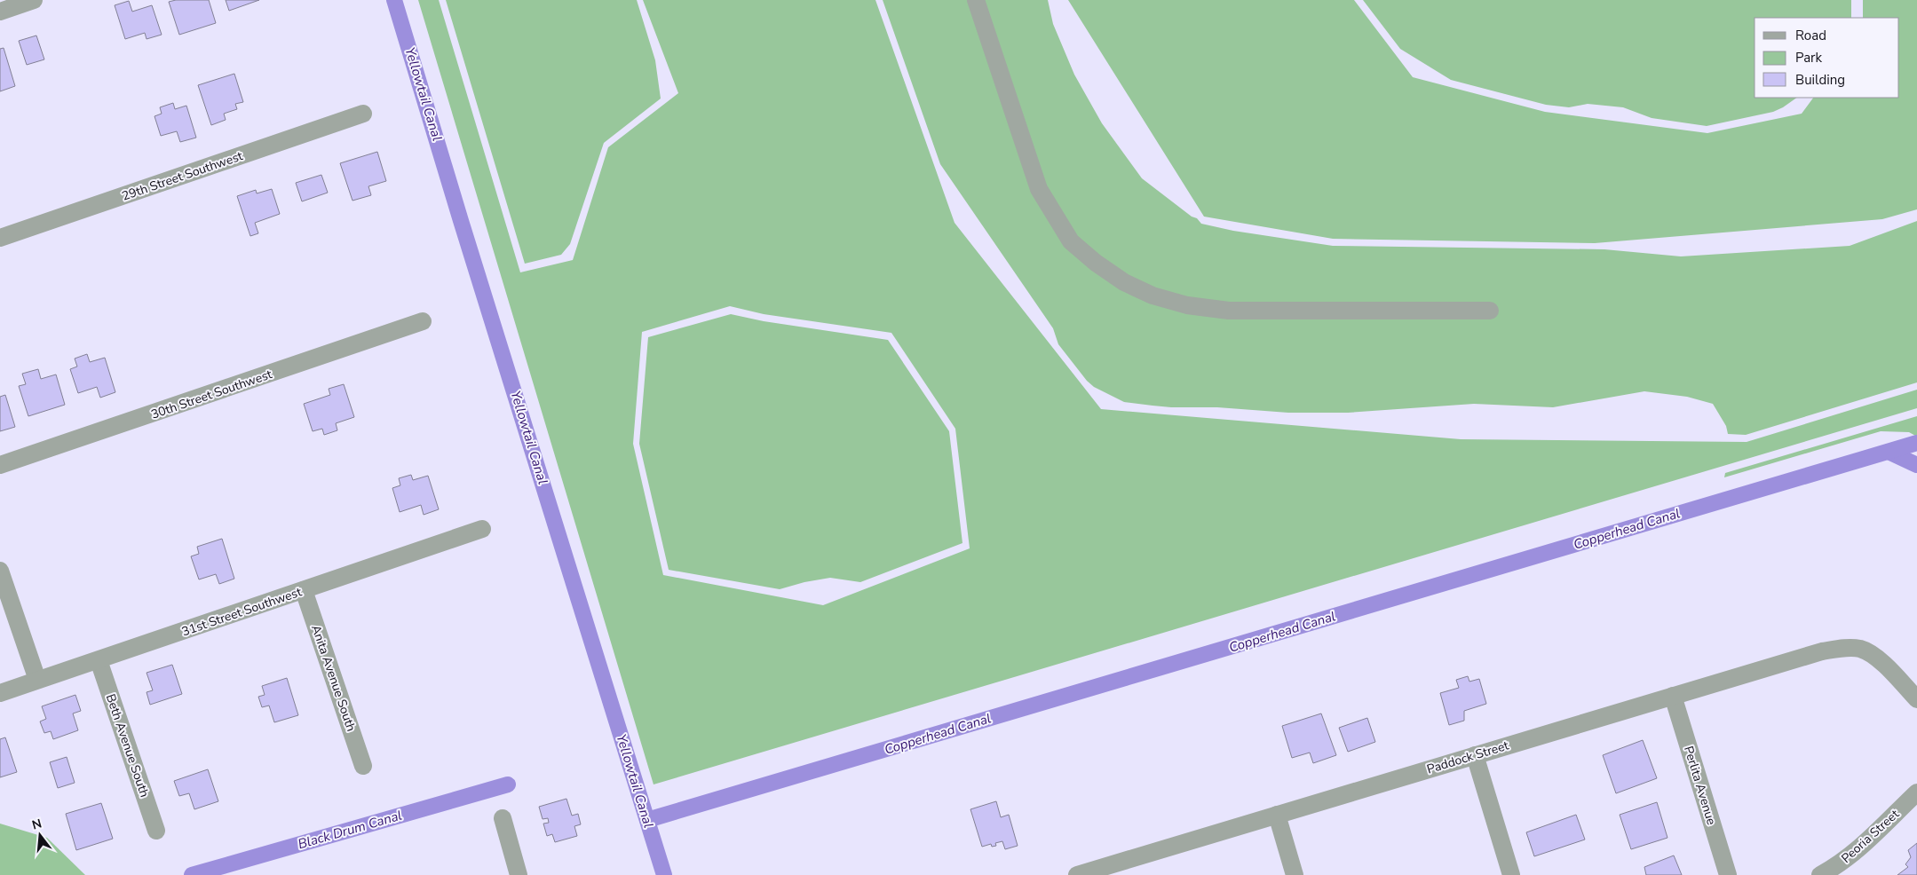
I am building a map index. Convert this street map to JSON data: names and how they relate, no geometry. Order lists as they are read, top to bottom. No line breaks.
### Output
{"streets":{"street":["29th Street Southwest","30th Street Southwest","31st Street Southwest","Anita Avenue South","Beth Avenue South","Paddock Street","Perlita Avenue","Peoria Street"]},"crossings":[["31st Street Southwest","Anita Avenue South"],["31st Street Southwest","Beth Avenue South"],["Paddock Street","Perlita Avenue"]],"water":["Yellowtail Canal","Copperhead Canal","Black Drum Canal"],"legend":["Road","Park","Building"],"north":"top"}
